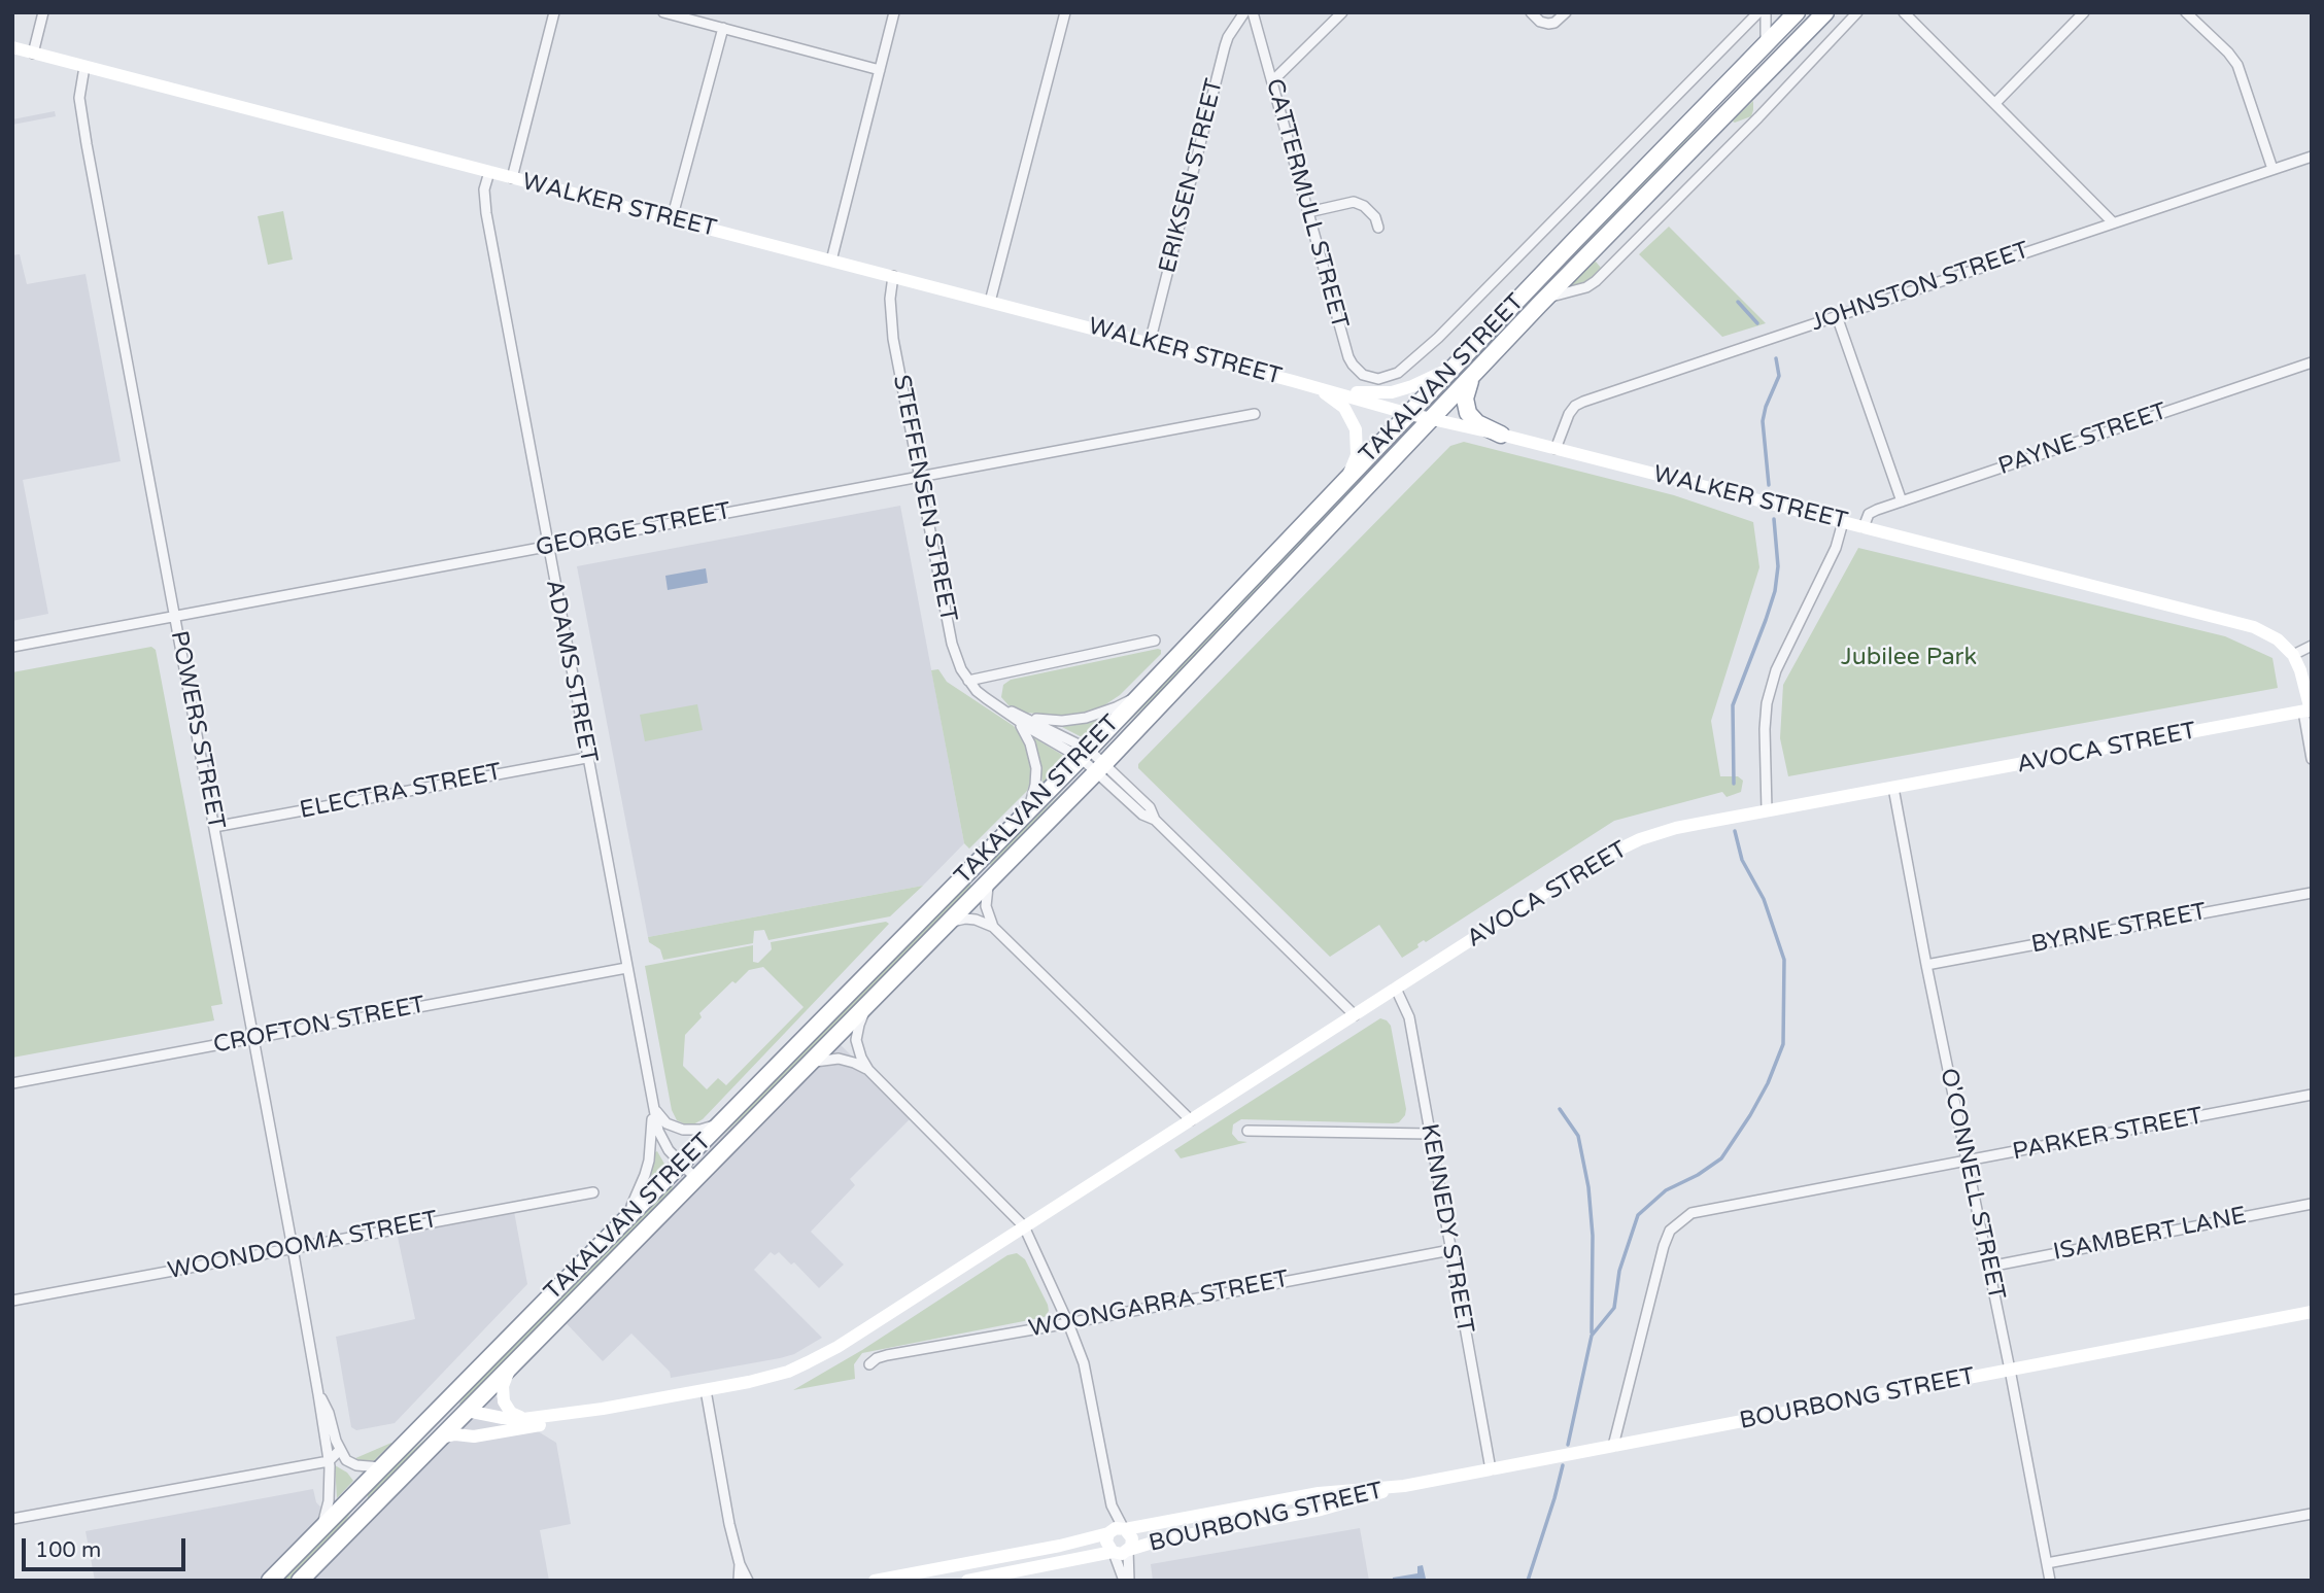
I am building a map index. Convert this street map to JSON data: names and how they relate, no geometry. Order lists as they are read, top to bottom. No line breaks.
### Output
{"streets":{"highway":["TAKALVAN STREET"],"street":["ERIKSEN STREET","CATTERMULL STREET","WALKER STREET","JOHNSTON STREET","PAYNE STREET","STEFFENSEN STREET","GEORGE STREET","ADAMS STREET","POWERS STREET","AVOCA STREET","ELECTRA STREET","BYRNE STREET","CROFTON STREET","PARKER STREET","O'CONNELL STREET","KENNEDY STREET","ISAMBERT LANE","WOONDOOMA STREET","WOONGARRA STREET","BOURBONG STREET"]},"crossings":[["ERIKSEN STREET","WALKER STREET"],["CATTERMULL STREET","TAKALVAN STREET"],["WALKER STREET","JOHNSTON STREET"],["WALKER STREET","TAKALVAN STREET"],["WALKER STREET","PAYNE STREET"],["WALKER STREET","STEFFENSEN STREET"],["WALKER STREET","ADAMS STREET"],["WALKER STREET","POWERS STREET"],["TAKALVAN STREET","STEFFENSEN STREET"],["TAKALVAN STREET","ADAMS STREET"],["TAKALVAN STREET","POWERS STREET"],["STEFFENSEN STREET","GEORGE STREET"],["STEFFENSEN STREET","AVOCA STREET"],["GEORGE STREET","ADAMS STREET"],["GEORGE STREET","POWERS STREET"],["ADAMS STREET","ELECTRA STREET"],["ADAMS STREET","CROFTON STREET"],["POWERS STREET","ELECTRA STREET"],["POWERS STREET","CROFTON STREET"],["POWERS STREET","WOONDOOMA STREET"],["AVOCA STREET","O'CONNELL STREET"],["AVOCA STREET","KENNEDY STREET"],["BYRNE STREET","O'CONNELL STREET"],["PARKER STREET","O'CONNELL STREET"],["PARKER STREET","BOURBONG STREET"],["O'CONNELL STREET","ISAMBERT LANE"],["O'CONNELL STREET","BOURBONG STREET"],["KENNEDY STREET","WOONGARRA STREET"],["KENNEDY STREET","BOURBONG STREET"]],"parks":["Jubilee Park"],"scale_bar":"100 m"}
